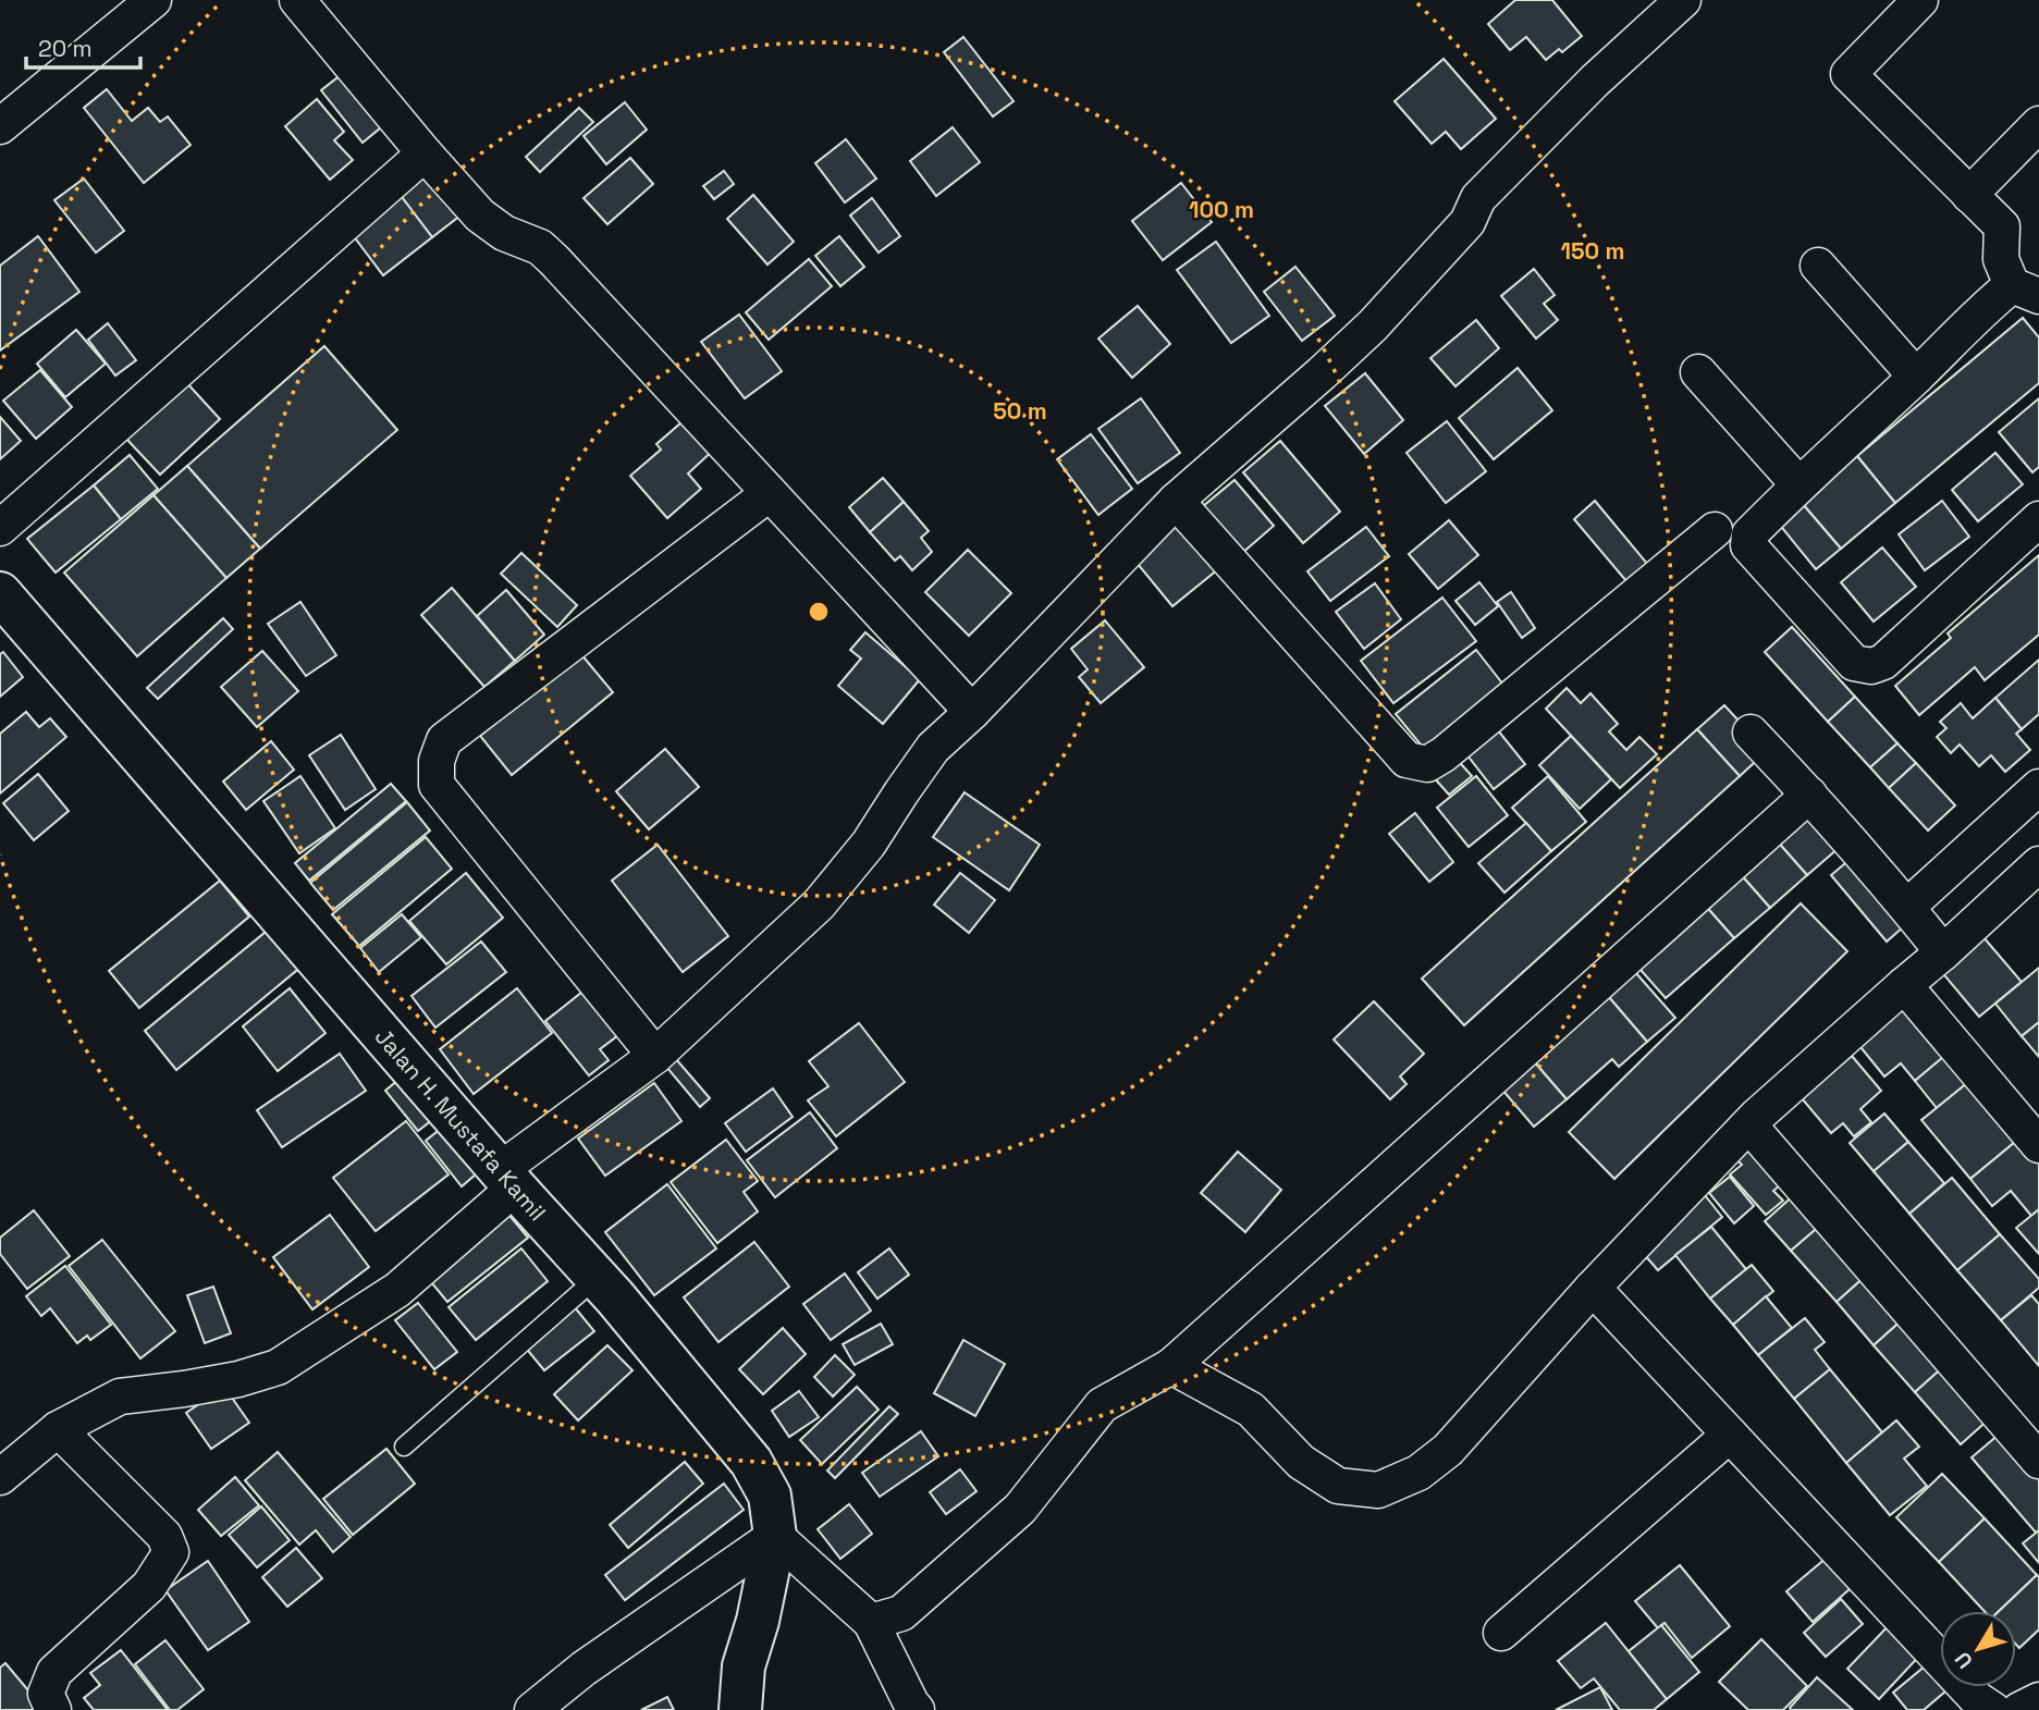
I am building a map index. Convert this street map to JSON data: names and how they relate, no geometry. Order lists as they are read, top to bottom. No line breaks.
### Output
{"streets":{"street":["Jalan H. Mustafa Kamil"]},"scale_bar":"20 m","north":"bottom left","rings":["100 m","150 m","50 m"]}
